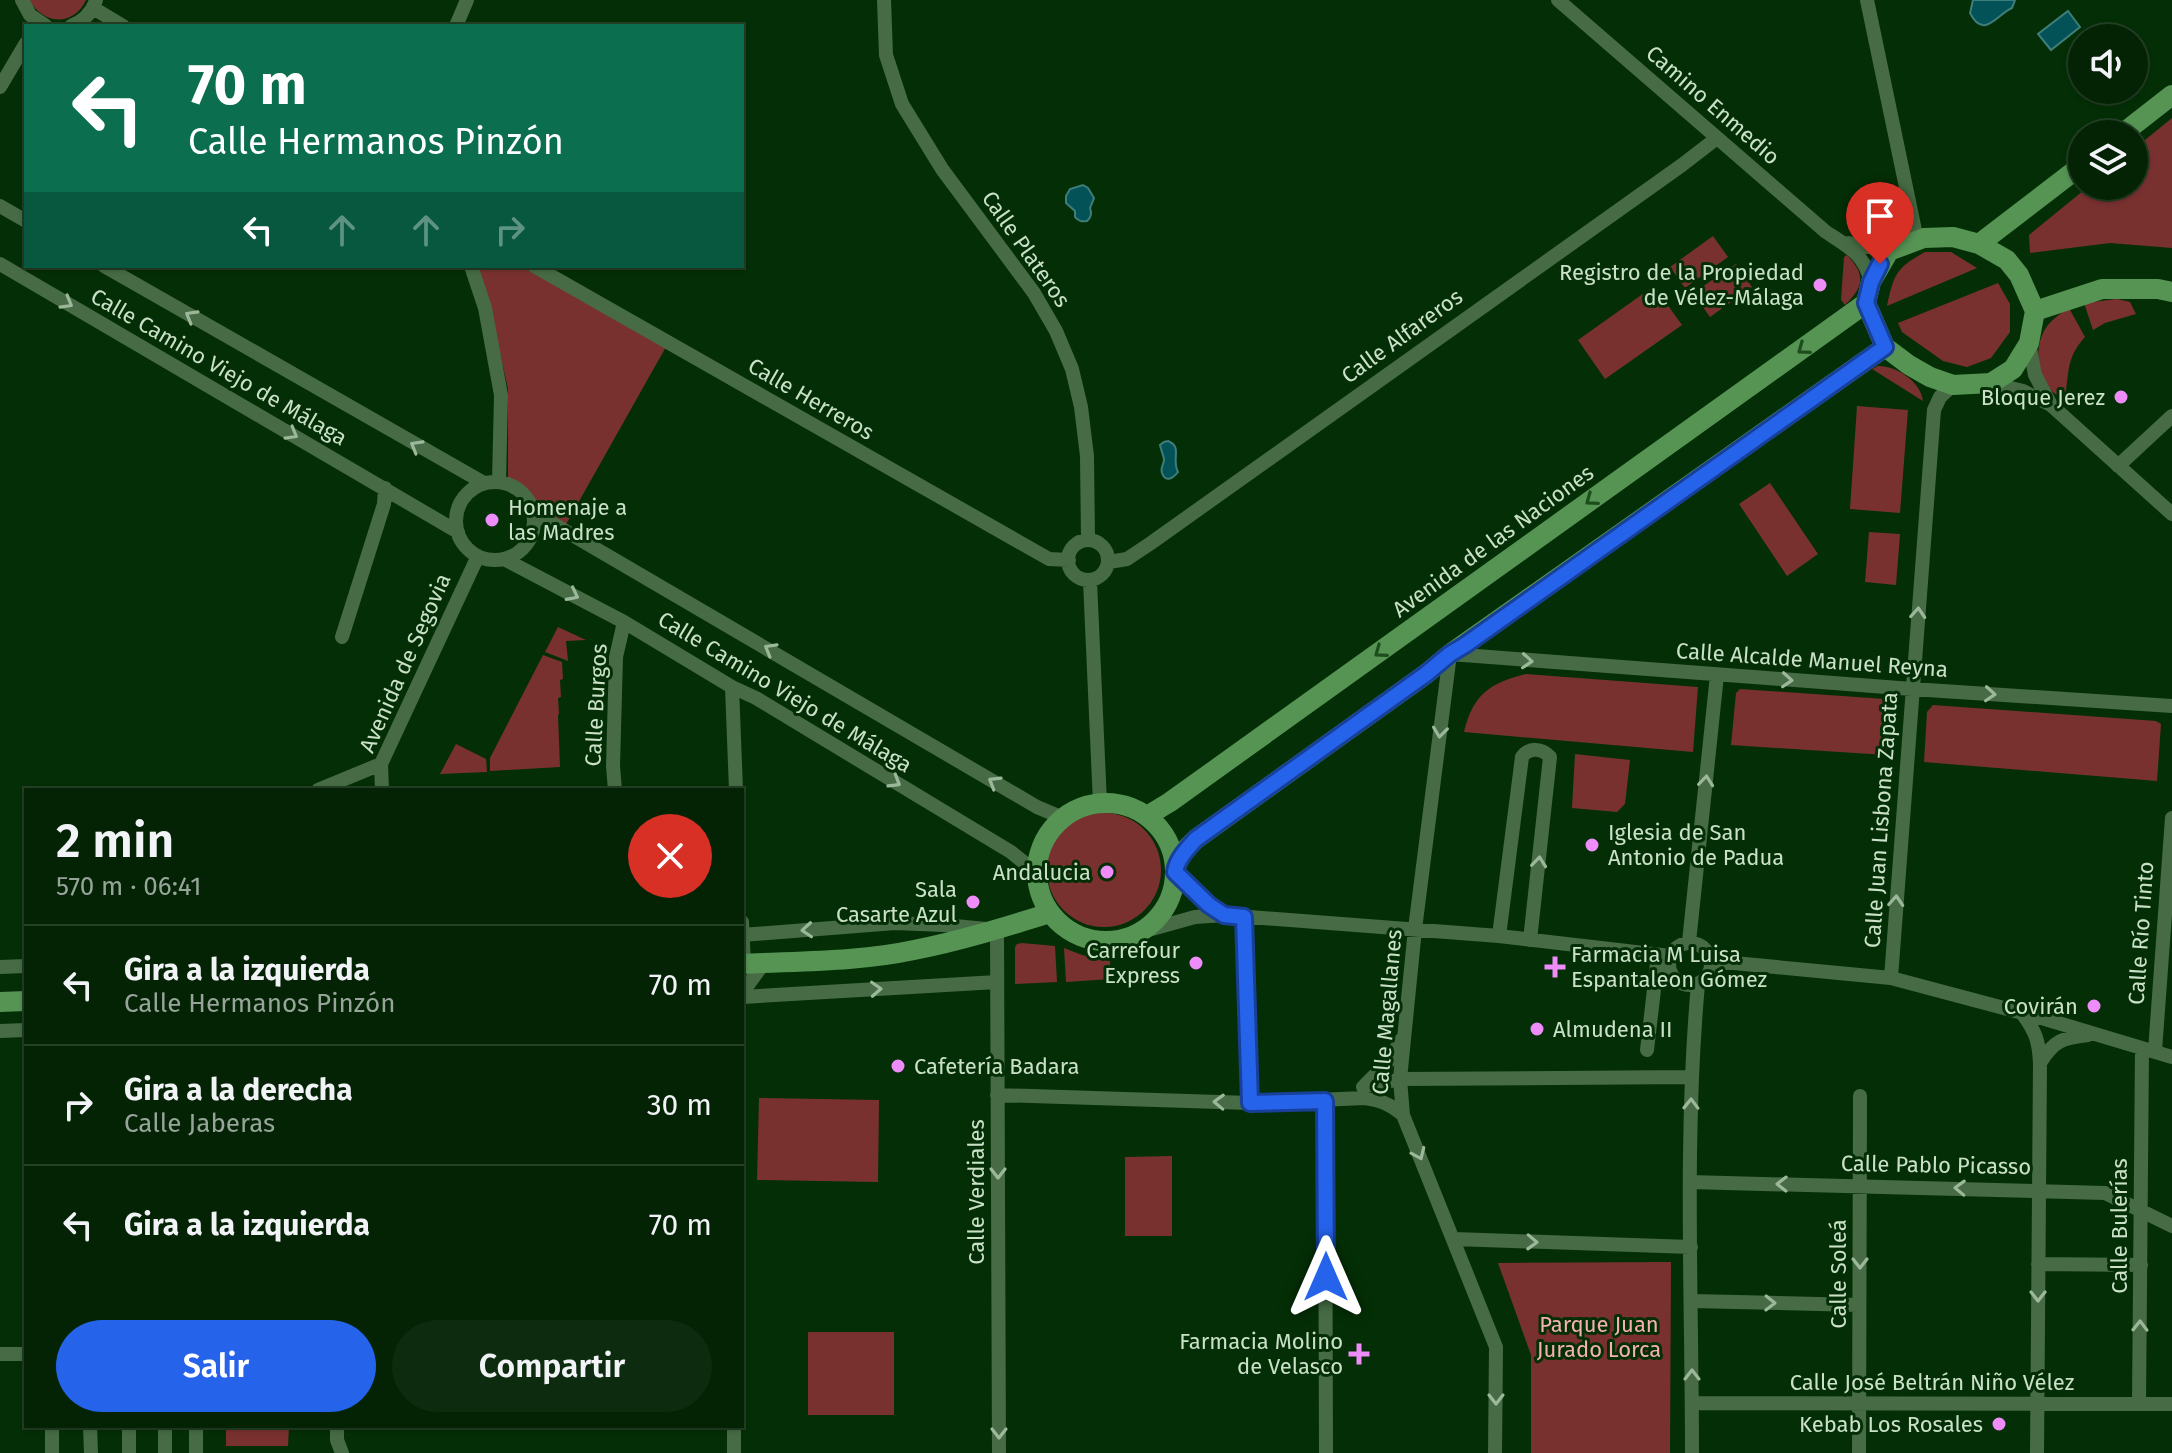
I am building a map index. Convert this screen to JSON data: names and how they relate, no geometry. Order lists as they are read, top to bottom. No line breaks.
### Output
{"streets":{"street":["Camino Enmedio","Calle Plateros","Calle Alfareros","Calle Camino Viejo de Málaga","Calle Herreros","Avenida de las Naciones","Calle Alcalde Manuel Reyna","Avenida de Segovia","Calle Burgos","Calle Juan Lisbona Zapata","Calle Río Tinto","Calle Magallanes","Calle Pablo Picasso","Calle Verdiales","Calle Bulerías","Calle Soleá","Calle José Beltrán Niño Vélez"]},"crossings":[["Camino Enmedio","Calle Alfareros"],["Camino Enmedio","Avenida de las Naciones"],["Camino Enmedio","Calle Juan Lisbona Zapata"],["Calle Plateros","Calle Alfareros"],["Calle Plateros","Calle Herreros"],["Calle Alfareros","Calle Herreros"],["Calle Camino Viejo de Málaga","Avenida de las Naciones"],["Calle Camino Viejo de Málaga","Avenida de Segovia"],["Calle Camino Viejo de Málaga","Calle Burgos"],["Avenida de las Naciones","Calle Juan Lisbona Zapata"],["Calle Alcalde Manuel Reyna","Calle Juan Lisbona Zapata"],["Calle Alcalde Manuel Reyna","Calle Magallanes"],["Calle Río Tinto","Calle Bulerías"],["Calle Pablo Picasso","Calle Bulerías"],["Calle Pablo Picasso","Calle Soleá"],["Calle Bulerías","Calle José Beltrán Niño Vélez"],["Calle Soleá","Calle José Beltrán Niño Vélez"]],"one_way":["Calle Alcalde Manuel Reyna","Calle Juan Lisbona Zapata","Calle Magallanes","Calle Verdiales"],"parks":["Parque Juan Jurado Lorca"],"places":{"other":["Registro de la Propiedad de Vélez-Málaga","Bloque Jerez","Homenaje a las Madres","Iglesia de San Antonio de Padua","Andalucia","Sala Casarte Azul","Carrefour Express","Covirán","Almudena II","Cafetería Badara","Kebab Los Rosales"],"health":["Farmacia M Luisa Espantaleon Gómez","Farmacia Molino de Velasco"]},"page":{"turn":["70 m","Calle Hermanos Pinzón"],"heading":["2 min","570 m · 06:41"],"list":[{"name":"Gira a la izquierda","note":"Calle Hermanos Pinzón","value":"70 m"},{"name":"Gira a la derecha","note":"Calle Jaberas","value":"30 m"},{"name":"Gira a la izquierda","value":"70 m"}],"buttons":["Salir","Compartir"]}}
